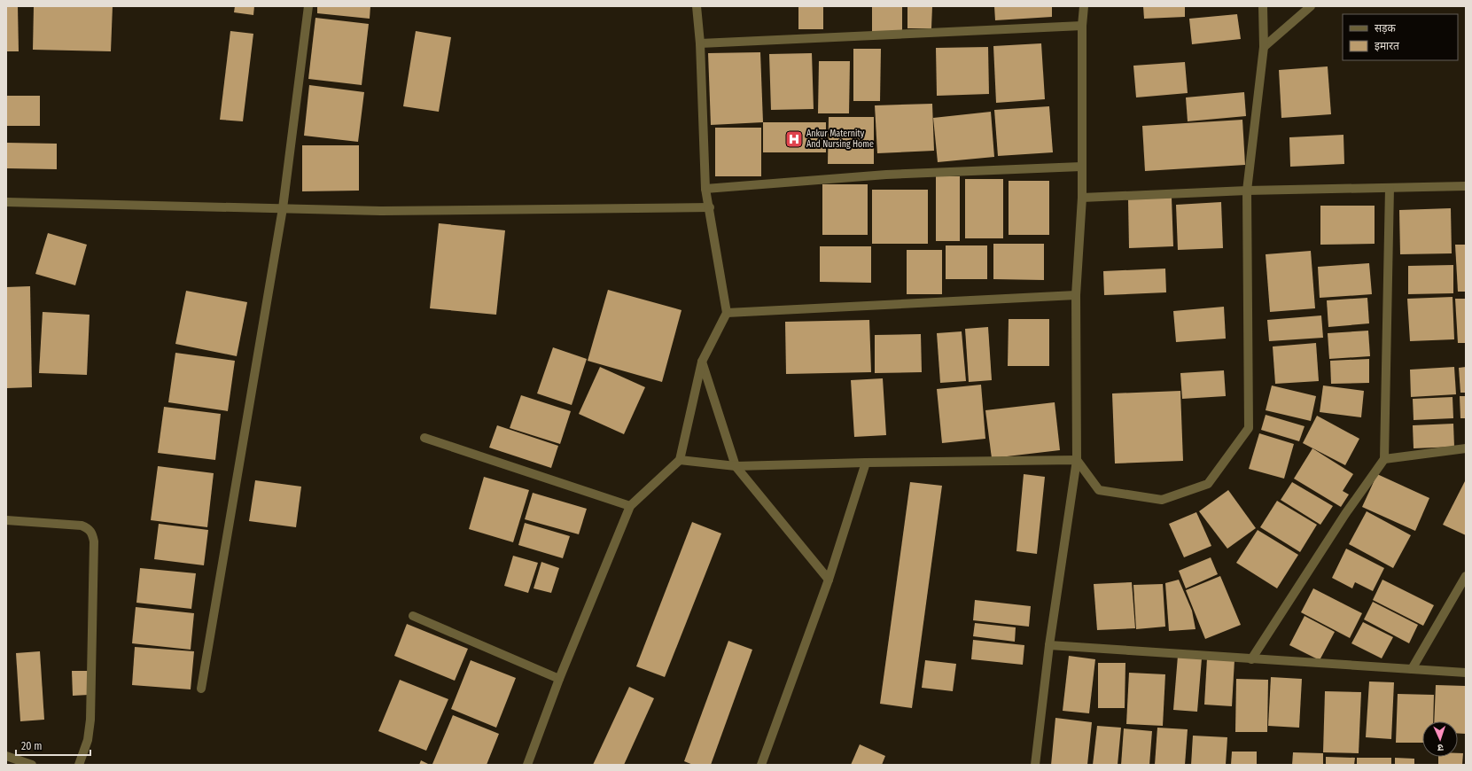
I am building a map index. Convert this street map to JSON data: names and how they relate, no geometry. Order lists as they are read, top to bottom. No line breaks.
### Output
{"places":{"hospital":["Ankur Maternity And Nursing Home"]},"legend":["सड़क","इमारत"],"scale_bar":"20 m","north":"bottom"}
